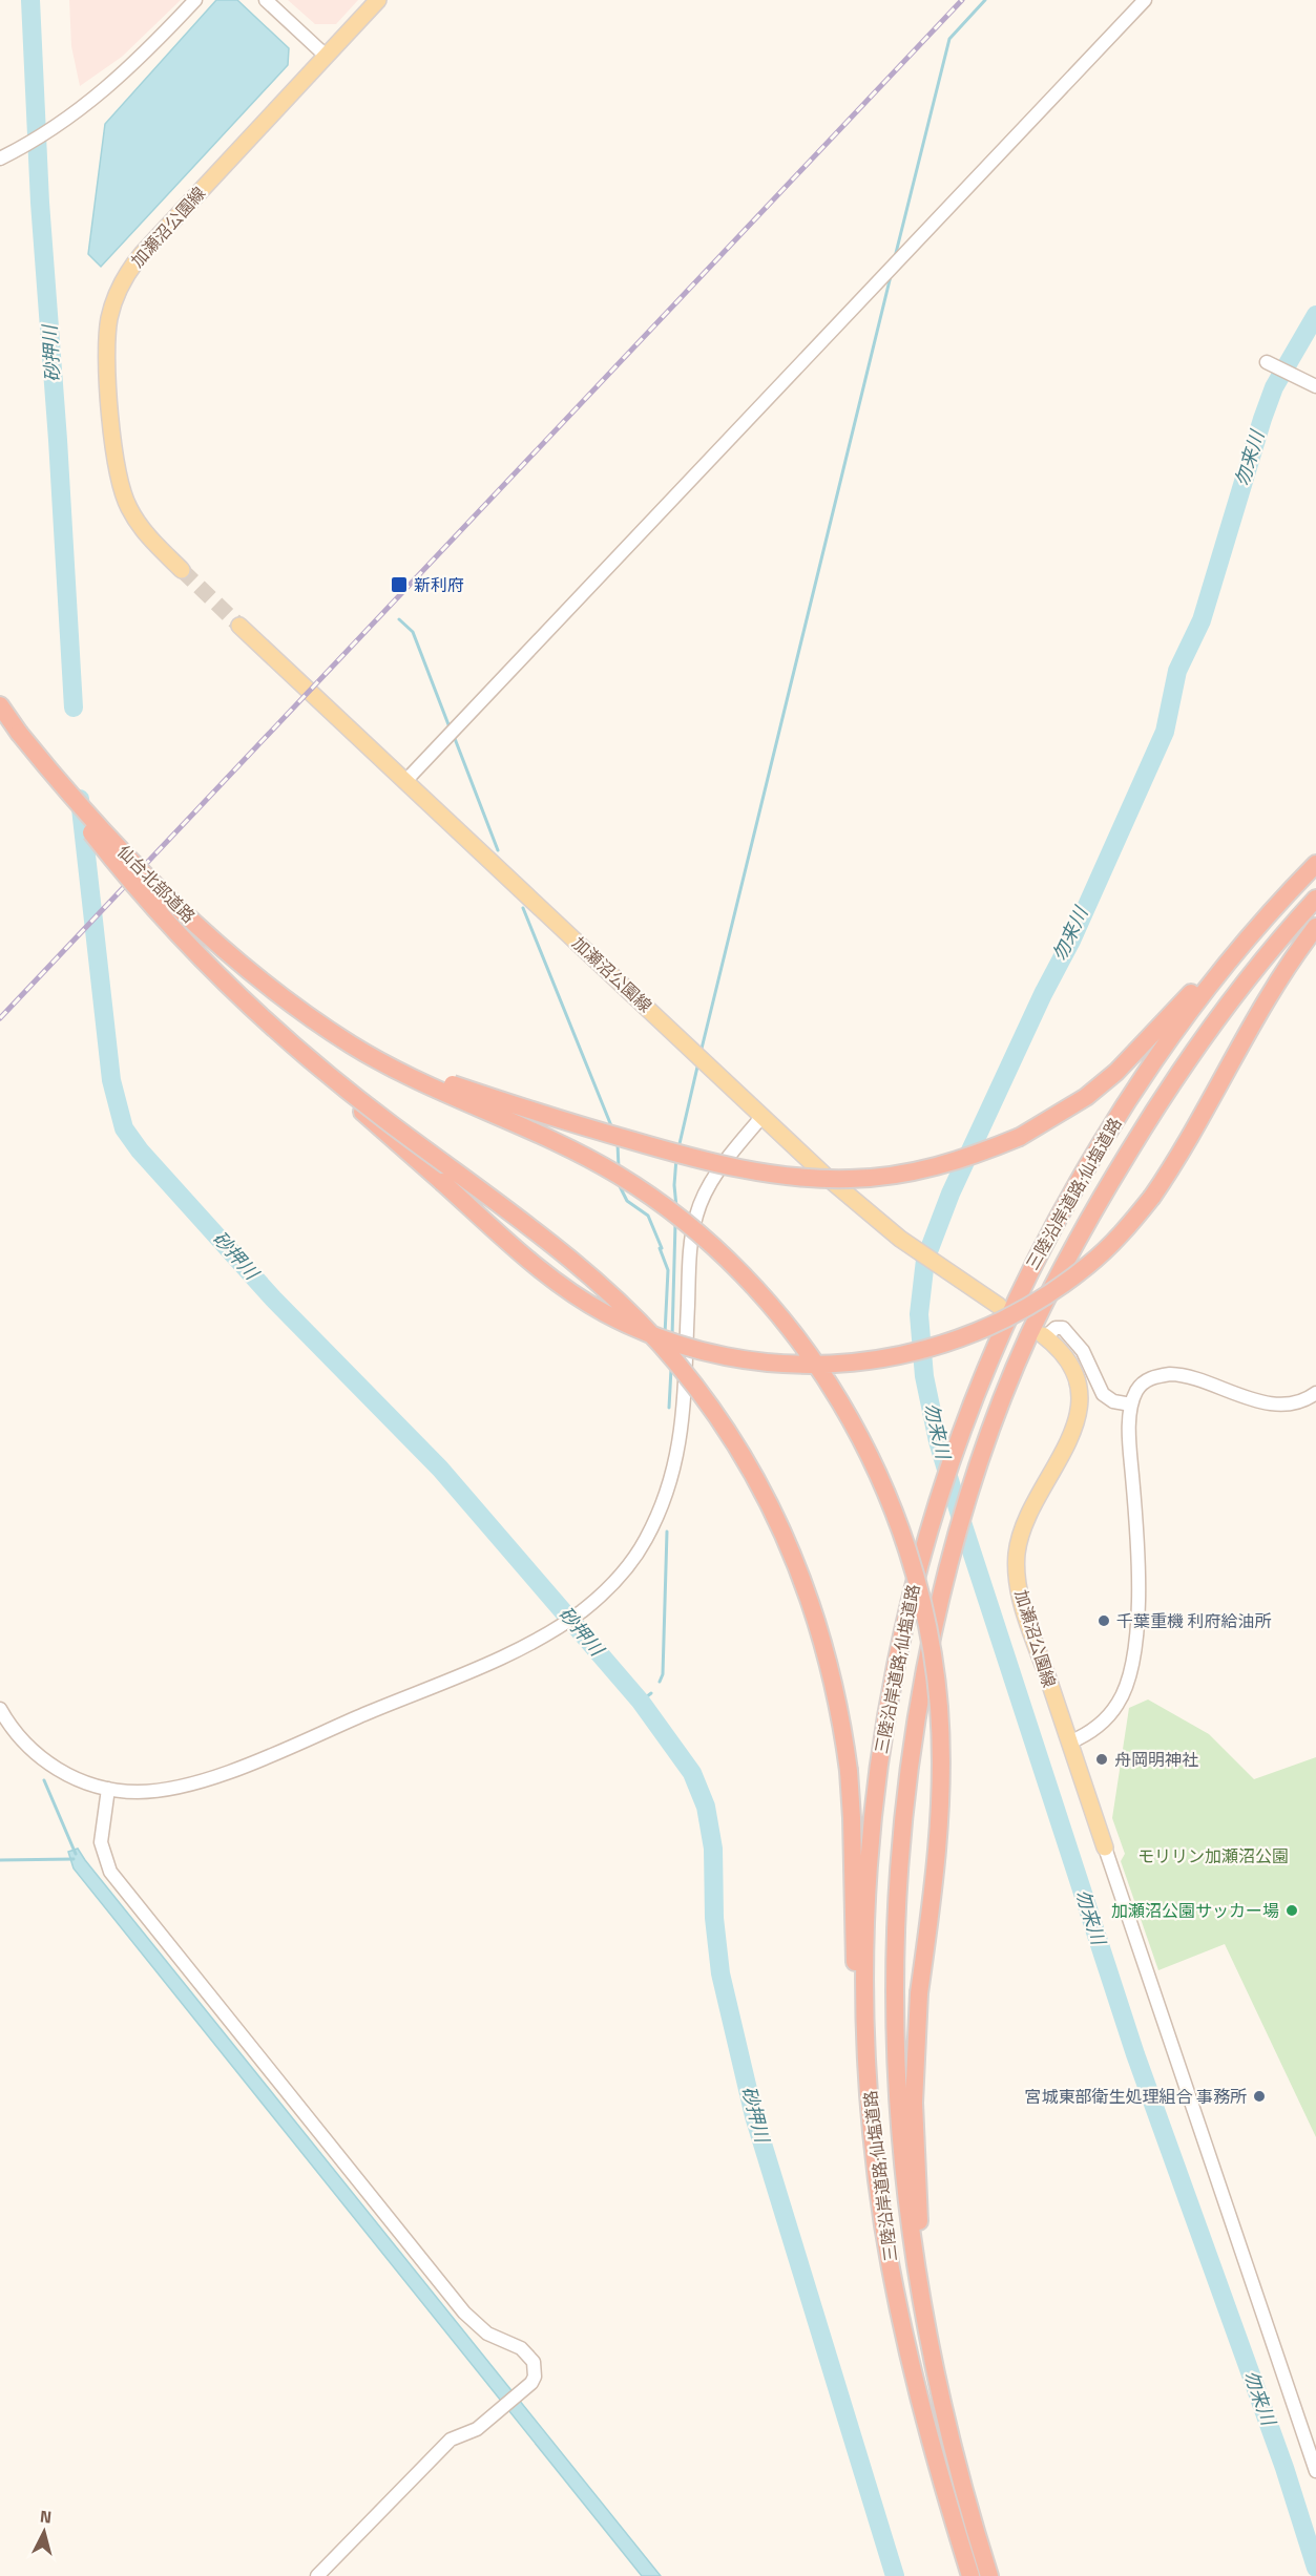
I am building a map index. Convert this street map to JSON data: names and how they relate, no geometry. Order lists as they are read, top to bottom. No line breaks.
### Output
{"streets":{"highway":["仙台北部道路","三陸沿岸道路;仙塩道路"],"main road":["加瀬沼公園線"]},"crossings":[["加瀬沼公園線","三陸沿岸道路;仙塩道路"]],"water":["砂押川","勿来川"],"parks":["モリリン加瀬沼公園"],"places":{"transit":["新利府"],"other":["千葉重機 利府給油所","舟岡明神社","加瀬沼公園サッカー場","宮城東部衛生処理組合 事務所"]},"north":"top"}
